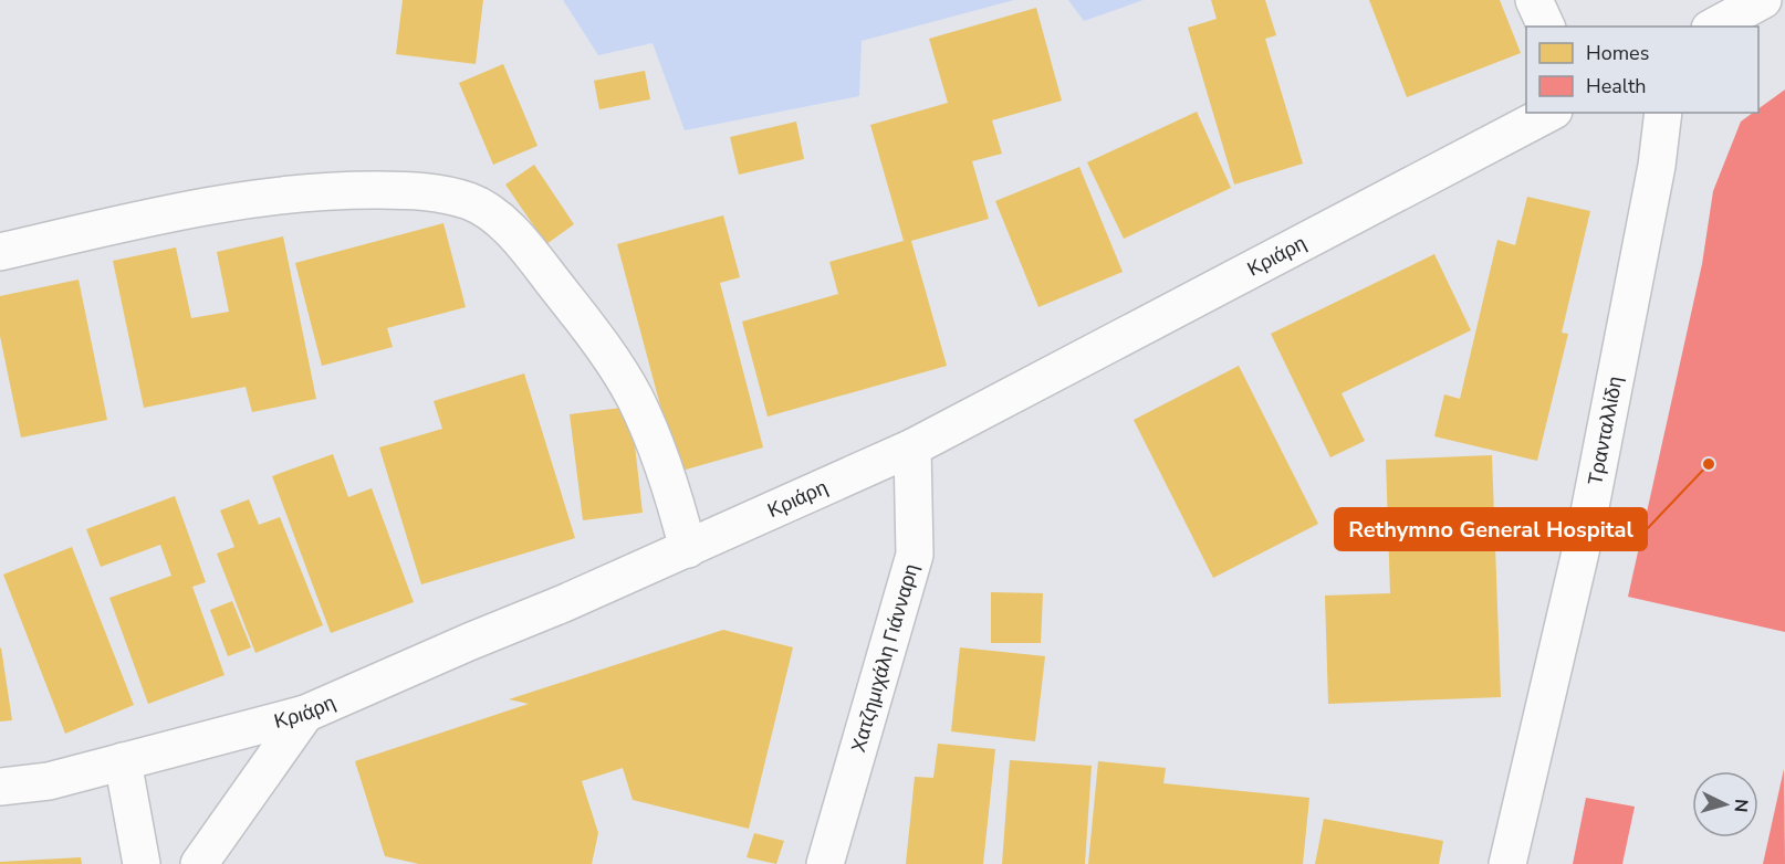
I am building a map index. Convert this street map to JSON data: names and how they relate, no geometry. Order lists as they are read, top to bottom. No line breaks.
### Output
{"streets":{"street":["Κριάρη","Τρανταλλίδη","Χατζημιχάλη Γιάνναρη"]},"crossings":[["Κριάρη","Χατζημιχάλη Γιάνναρη"]],"places":["Rethymno General Hospital"],"legend":["Homes","Health"],"north":"right"}
